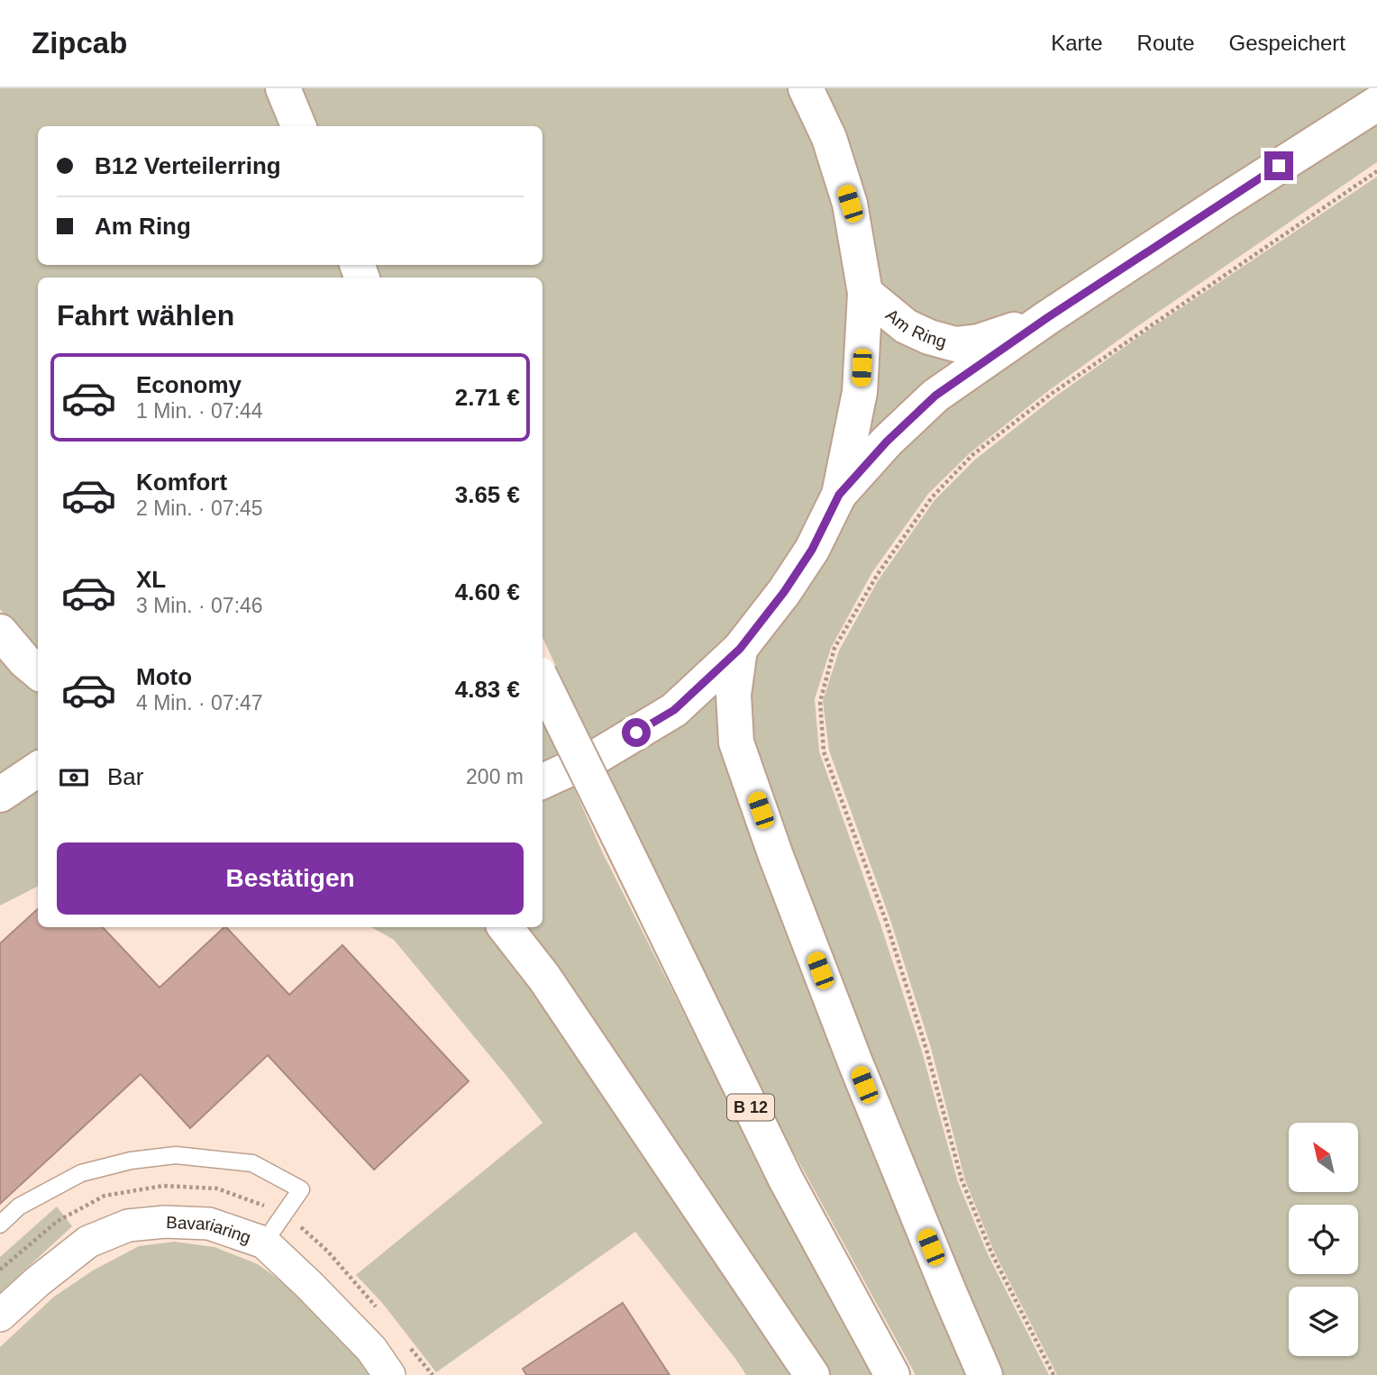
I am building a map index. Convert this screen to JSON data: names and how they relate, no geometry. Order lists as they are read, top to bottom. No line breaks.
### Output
{"streets":{"main road":["Am Ring","B 12"],"street":["Bavariaring"]},"north":"top left","page":{"header":"Zipcab","nav":["Karte","Route","Gespeichert"],"banner":["B12 Verteilerring","Am Ring"],"heading":"Fahrt wählen","list":[{"name":"Economy","note":"1 Min. · 07:44","value":"2.71 €"},{"name":"Komfort","note":"2 Min. · 07:45","value":"3.65 €"},{"name":"XL","note":"3 Min. · 07:46","value":"4.60 €"},{"name":"Moto","note":"4 Min. · 07:47","value":"4.83 €"}],"pay":["Bar","200 m"],"buttons":"Bestätigen"}}
